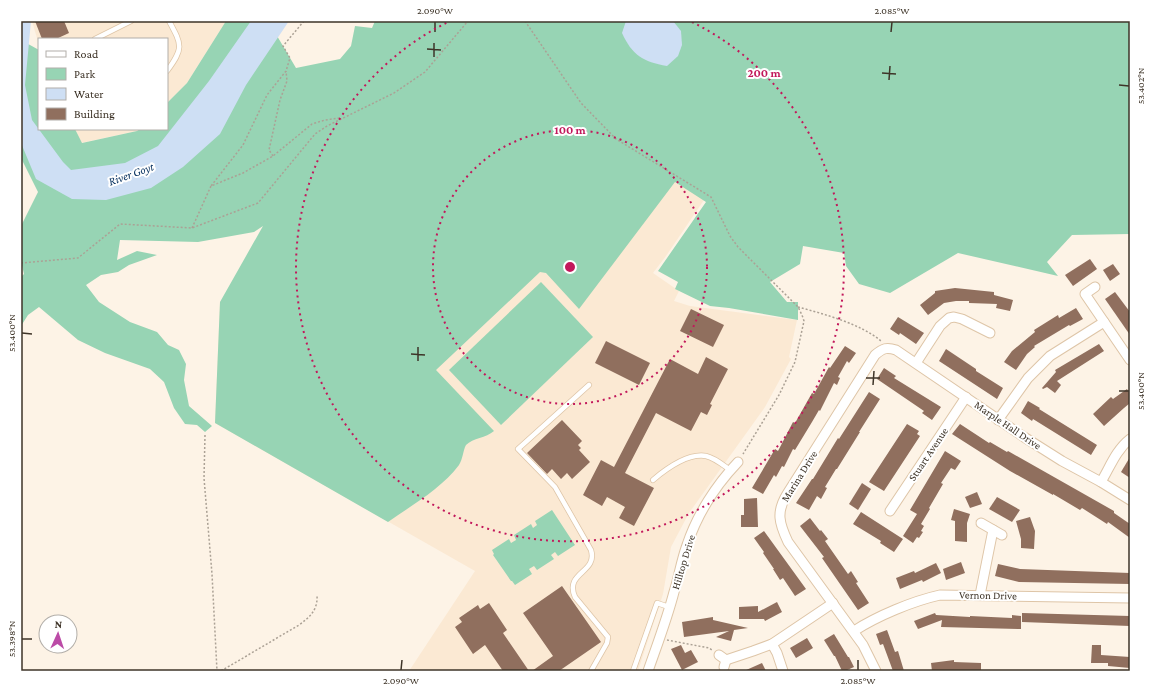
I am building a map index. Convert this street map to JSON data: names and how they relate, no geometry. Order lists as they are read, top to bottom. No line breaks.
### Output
{"streets":{"street":["Marple Hall Drive","Stuart Avenue","Marina Drive","Hilltop Drive","Vernon Drive"]},"crossings":[["Marple Hall Drive","Stuart Avenue"],["Marple Hall Drive","Marina Drive"],["Marina Drive","Vernon Drive"]],"water":["River Goyt"],"legend":["Road","Park","Water","Building"],"north":"top","coordinates":["2.090°W","2.085°W","53.402°N","53.400°N","53.398°N"],"rings":["200 m","100 m"]}
